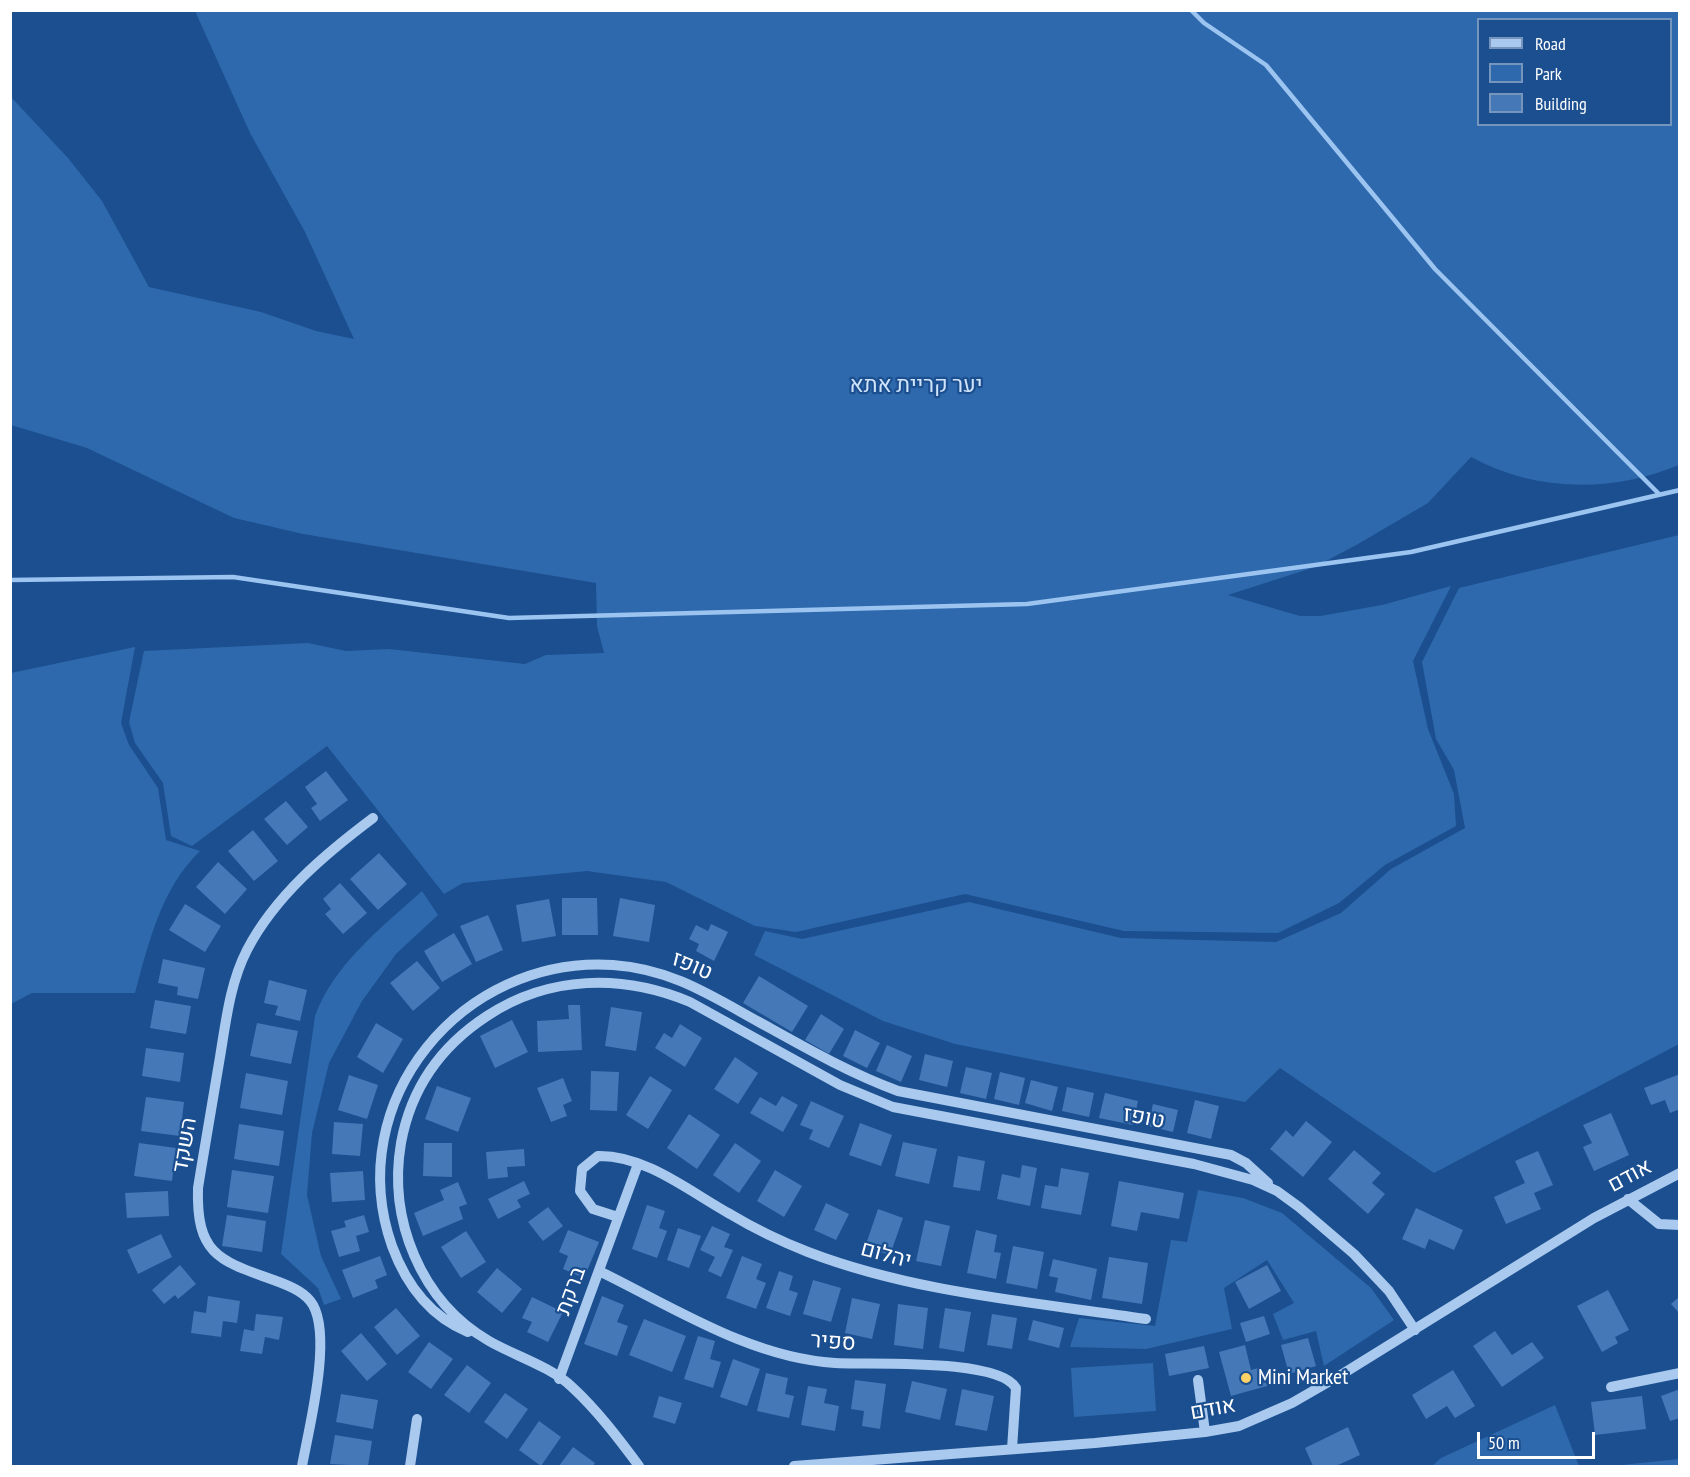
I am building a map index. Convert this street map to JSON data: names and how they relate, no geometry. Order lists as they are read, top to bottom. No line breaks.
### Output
{"streets":{"street":["טופז","השקד","אודם","יהלום","ברקת","ספיר"]},"crossings":[["טופז","אודם"],["טופז","ברקת"],["אודם","ספיר"],["יהלום","ברקת"],["ברקת","ספיר"]],"parks":["יער קריית אתא"],"places":["Mini Market"],"legend":["Road","Park","Building"],"scale_bar":"50 m"}
